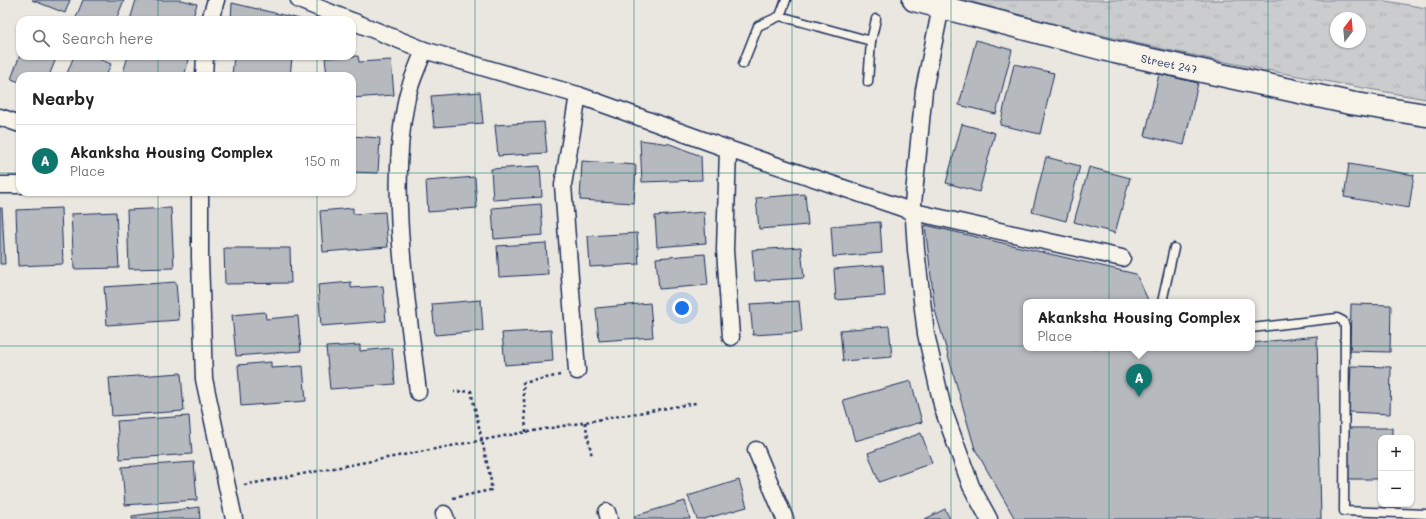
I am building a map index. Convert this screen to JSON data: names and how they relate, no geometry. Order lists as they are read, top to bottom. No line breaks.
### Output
{"streets":{"street":["Street 247"]},"north":"top","page":{"search":"Search here","heading":"Nearby","list":[{"mark":"A","name":"Akanksha Housing Complex","note":"Place","value":"150 m"}],"popup":["Akanksha Housing Complex","Place"],"pins":"A","map_buttons":["+","−"]}}
